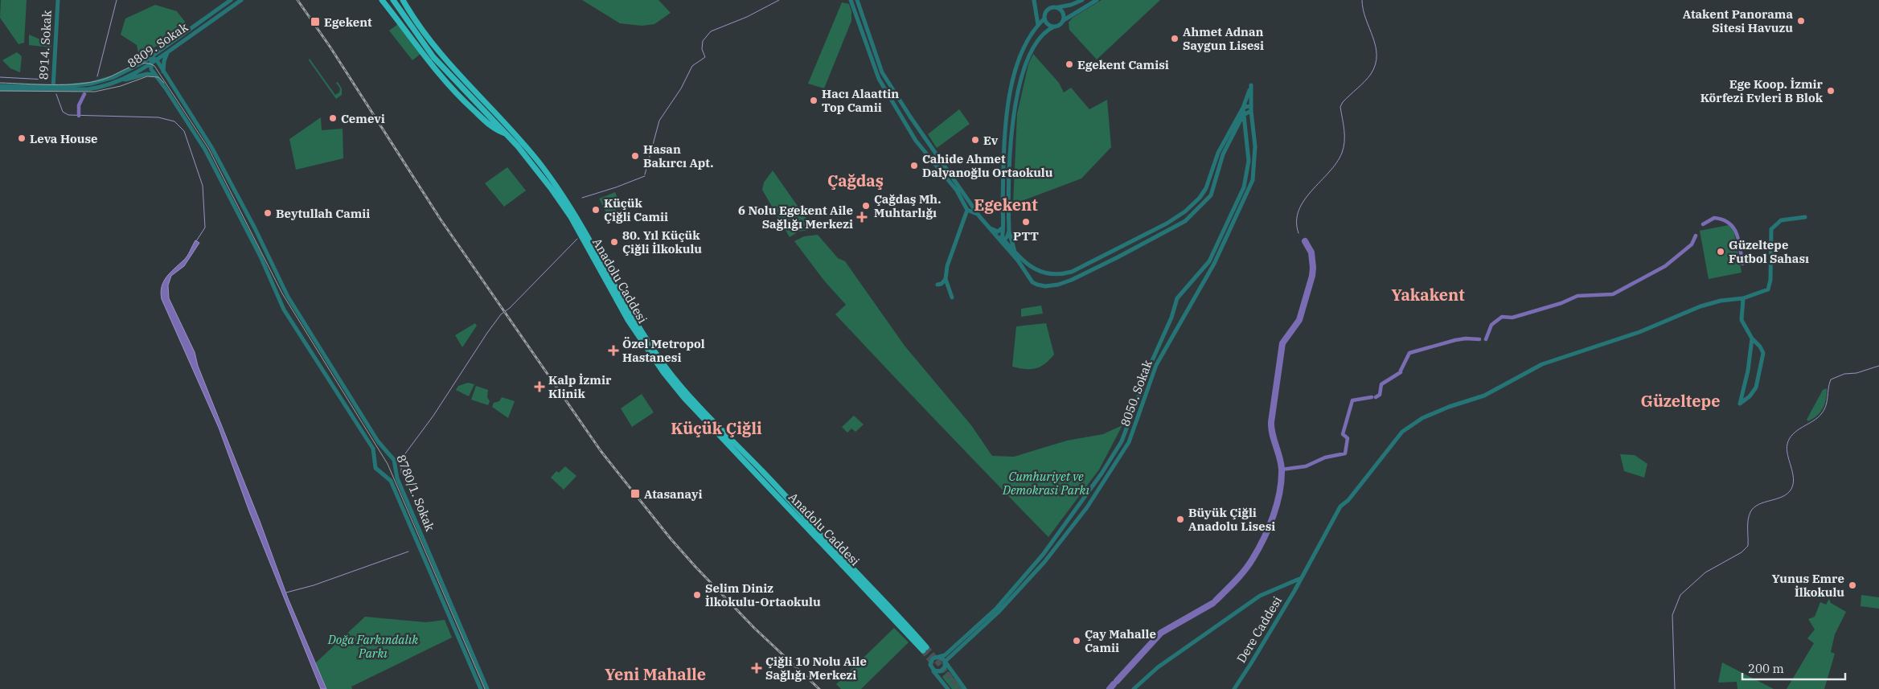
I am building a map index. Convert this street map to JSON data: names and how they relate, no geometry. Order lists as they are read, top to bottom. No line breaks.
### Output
{"streets":{"highway":["Anadolu Caddesi"],"street":["8914. Sokak","8809. Sokak","8050. Sokak","8780/1. Sokak","Dere Caddesi"]},"crossings":[["8914. Sokak","8809. Sokak"],["8809. Sokak","8780/1. Sokak"]],"districts":["Çağdaş","Egekent","Yakakent","Güzeltepe","Küçük Çiğli","Yeni Mahalle"],"parks":["Cumhuriyet ve Demokrasi Parkı","Doğa Farkındalık Parkı"],"places":{"other":["Atakent Panorama Sitesi Havuzu","Ahmet Adnan Saygun Lisesi","Egekent Camisi","Ege Koop. İzmir Körfezi Evleri B Blok","Hacı Alaattin Top Camii","Cemevi","Leva House","Ev","Hasan Bakırcı Apt.","Cahide Ahmet Dalyanoğlu Ortaokulu","Çağdaş Mh. Muhtarlığı","Küçük Çiğli Camii","Beytullah Camii","PTT","80. Yıl Küçük Çiğli İlkokulu","Güzeltepe Futbol Sahası","Büyük Çiğli Anadolu Lisesi","Yunus Emre İlkokulu","Selim Diniz İlkokulu-Ortaokulu","Çay Mahalle Camii"],"transit":["Egekent","Atasanayi"],"health":["6 Nolu Egekent Aile Sağlığı Merkezi","Özel Metropol Hastanesi","Kalp İzmir Klinik","Çiğli 10 Nolu Aile Sağlığı Merkezi"]},"scale_bar":"200 m"}
